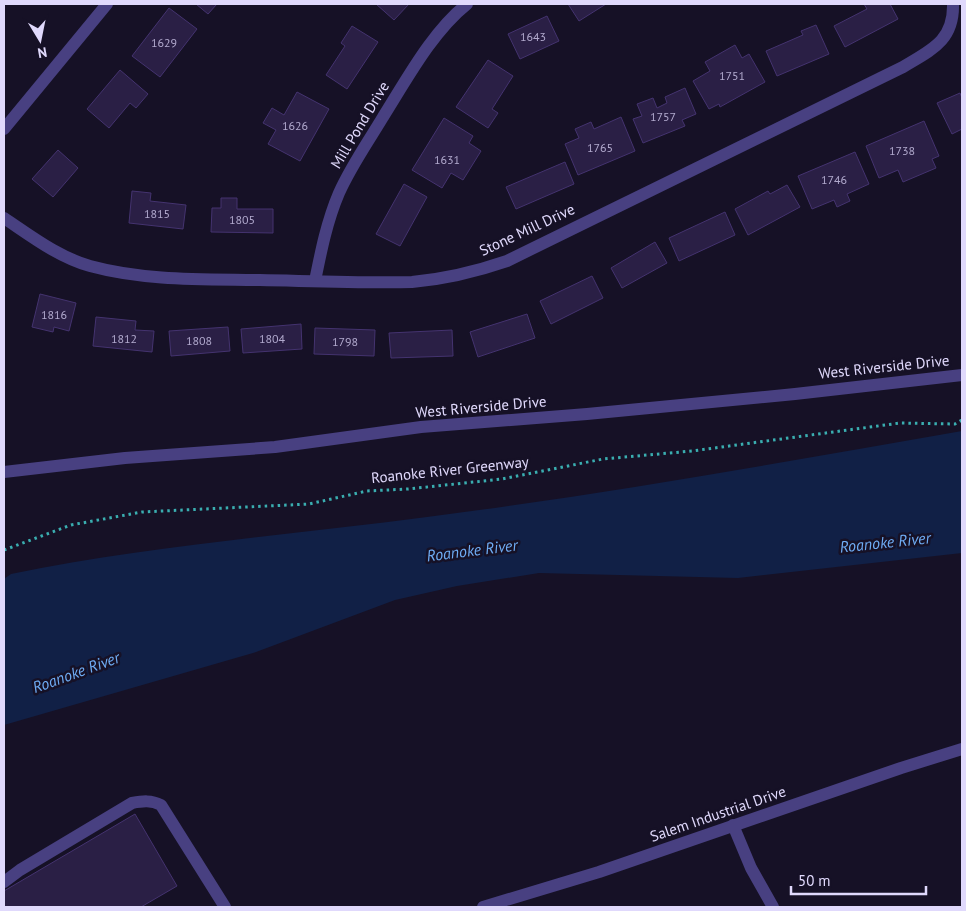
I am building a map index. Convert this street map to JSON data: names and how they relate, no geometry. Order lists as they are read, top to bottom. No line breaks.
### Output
{"streets":{"street":["Mill Pond Drive","Stone Mill Drive","West Riverside Drive","Salem Industrial Drive"],"path":["Roanoke River Greenway"]},"crossings":[["Mill Pond Drive","Stone Mill Drive"]],"water":["Roanoke River"],"house_numbers":["1643","1629","1751","1757","1626","1765","1738","1631","1746","1815","1805","1816","1812","1804","1808","1798"],"scale_bar":"50 m","north":"bottom"}
